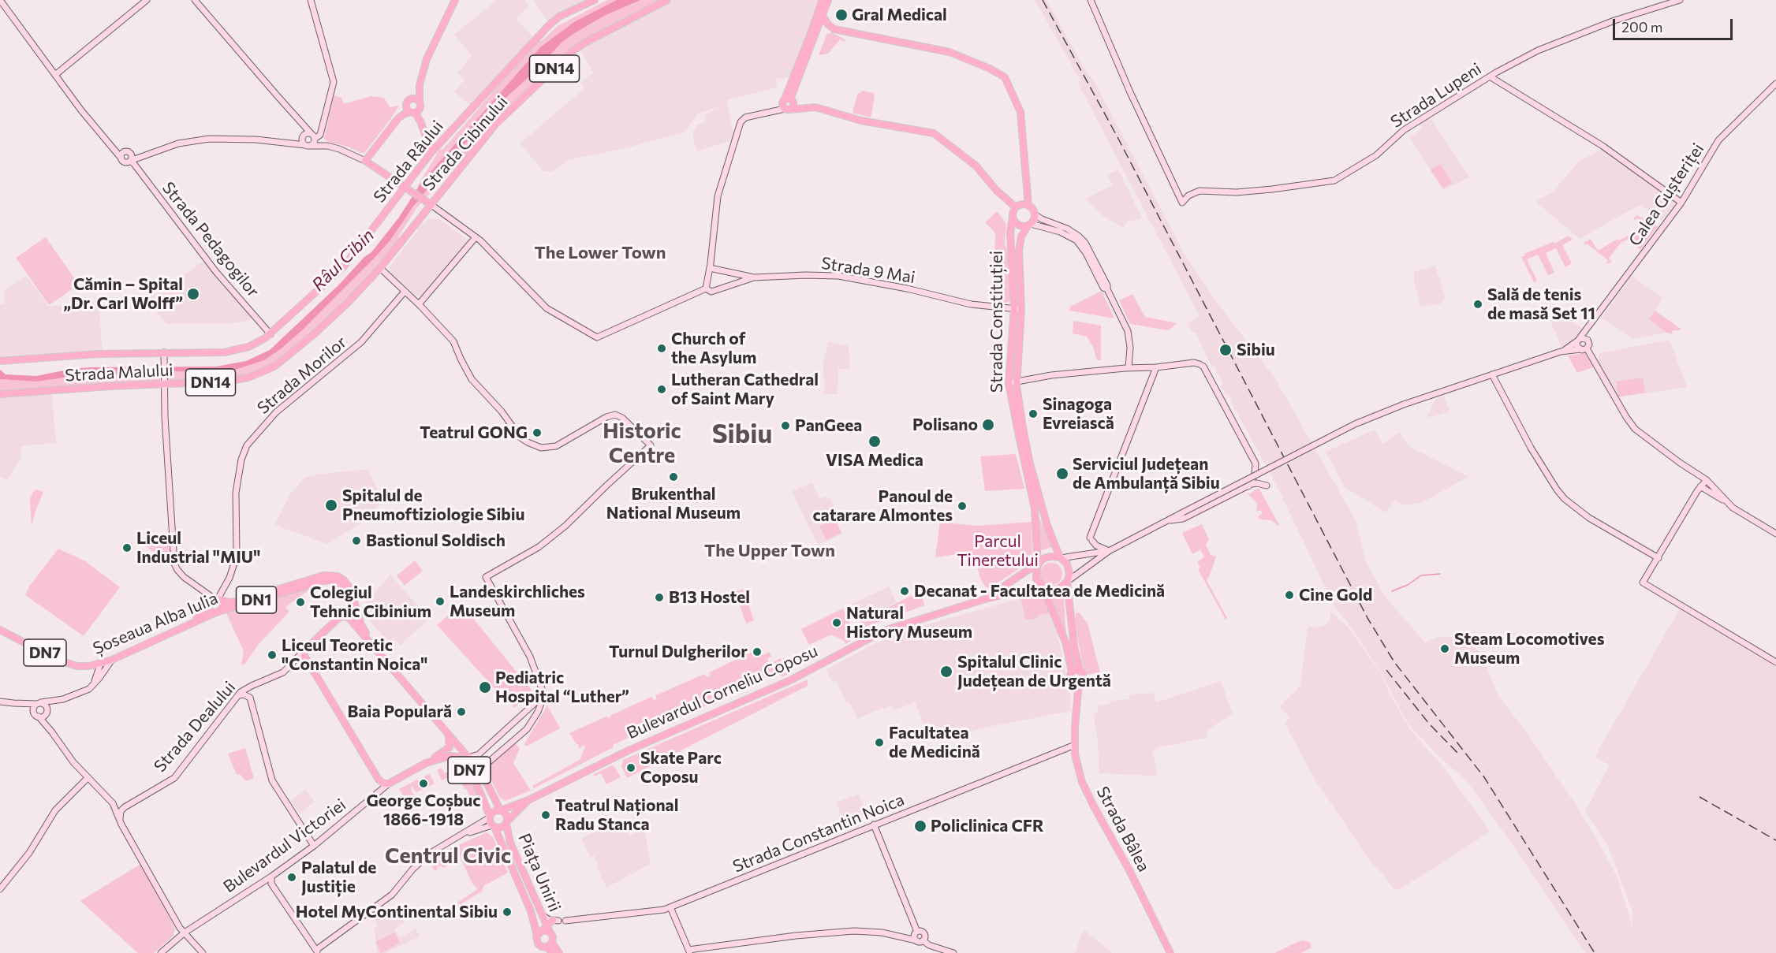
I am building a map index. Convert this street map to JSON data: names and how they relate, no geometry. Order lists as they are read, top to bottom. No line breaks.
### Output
{"streets":{"main road":["DN14","Strada Cibinului","Strada Râului","Strada Constituției","Strada Malului","DN1","Șoseaua Alba Iulia","DN7","Bulevardul Corneliu Coposu","Strada Dealului","Strada Bâlea","Bulevardul Victoriei","Piața Unirii"],"street":["Strada Lupeni","Calea Gușteriței","Strada Pedagogilor","Strada 9 Mai","Strada Morilor","Strada Constantin Noica"]},"crossings":[["DN14","Strada Râului"],["Strada Cibinului","Strada Malului"],["Strada Râului","Strada Pedagogilor"],["Strada 9 Mai","Strada Constituției"],["Strada Constituției","Bulevardul Corneliu Coposu"],["Strada Morilor","Șoseaua Alba Iulia"],["Șoseaua Alba Iulia","DN7"],["Șoseaua Alba Iulia","Strada Dealului"],["DN7","Strada Dealului"],["DN7","Bulevardul Victoriei"],["DN7","Piața Unirii"],["Bulevardul Corneliu Coposu","Bulevardul Victoriei"],["Bulevardul Corneliu Coposu","Piața Unirii"],["Strada Bâlea","Strada Constantin Noica"],["Bulevardul Victoriei","Piața Unirii"]],"districts":["The Lower Town","Historic Centre","Sibiu","The Upper Town","Centrul Civic"],"water":["Râul Cibin"],"parks":["Parcul Tineretului"],"places":["Gral Medical","Cămin – Spital „Dr. Carl Wolff”","Sală de tenis de masă Set 11","Church of the Asylum","Sibiu","Lutheran Cathedral of Saint Mary","Sinagoga Evreiască","Polisano","PanGeea","Teatrul GONG","VISA Medica","Serviciul Județean de Ambulanță Sibiu","Brukenthal National Museum","Spitalul de Pneumoftiziologie Sibiu","Panoul de catarare Almontes","Bastionul Soldisch","Liceul Industrial \"MIU\"","Decanat - Facultatea de Medicină","Cine Gold","B13 Hostel","Landeskirchliches Museum","Colegiul Tehnic Cibinium","Natural History Museum","Steam Locomotives Museum","Turnul Dulgherilor","Liceul Teoretic \"Constantin Noica\"","Spitalul Clinic Județean de Urgentă","Pediatric Hospital “Luther”","Baia Populară","Facultatea de Medicină","Skate Parc Coposu","George Coșbuc 1866-1918","Teatrul Național Radu Stanca","Policlinica CFR","Palatul de Justiție","Hotel MyContinental Sibiu"],"scale_bar":"200 m"}
